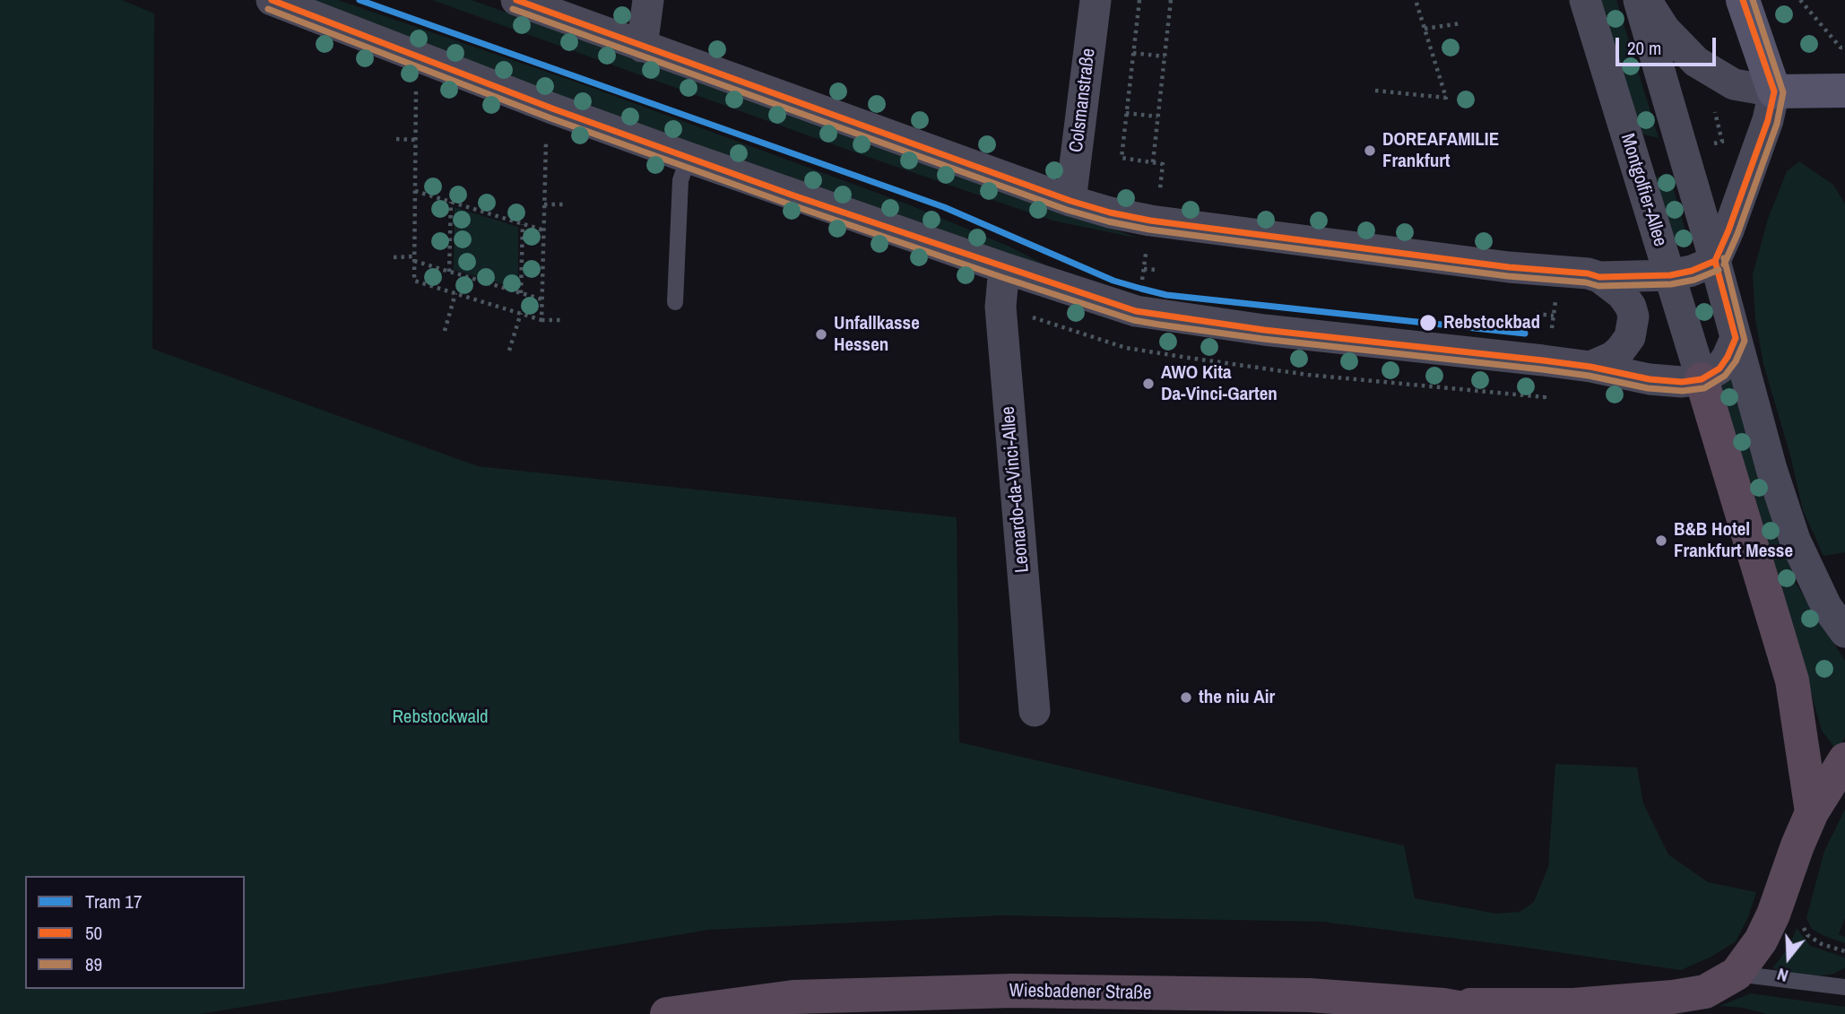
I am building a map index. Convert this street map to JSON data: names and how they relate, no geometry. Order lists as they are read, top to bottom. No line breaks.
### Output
{"streets":{"highway":["Wiesbadener Straße"],"street":["Colsmanstraße","Montgolfier-Allee","Leonardo-da-Vinci-Allee"]},"parks":["Rebstockwald"],"places":["DOREAFAMILIE Frankfurt","Rebstockbad","Unfallkasse Hessen","AWO Kita Da-Vinci-Garten","B&B Hotel Frankfurt Messe","the niu Air"],"lines":["tram line 17","transit line 50","transit line 89"],"legend":["Tram 17","50","89"],"scale_bar":"20 m","north":"bottom"}
